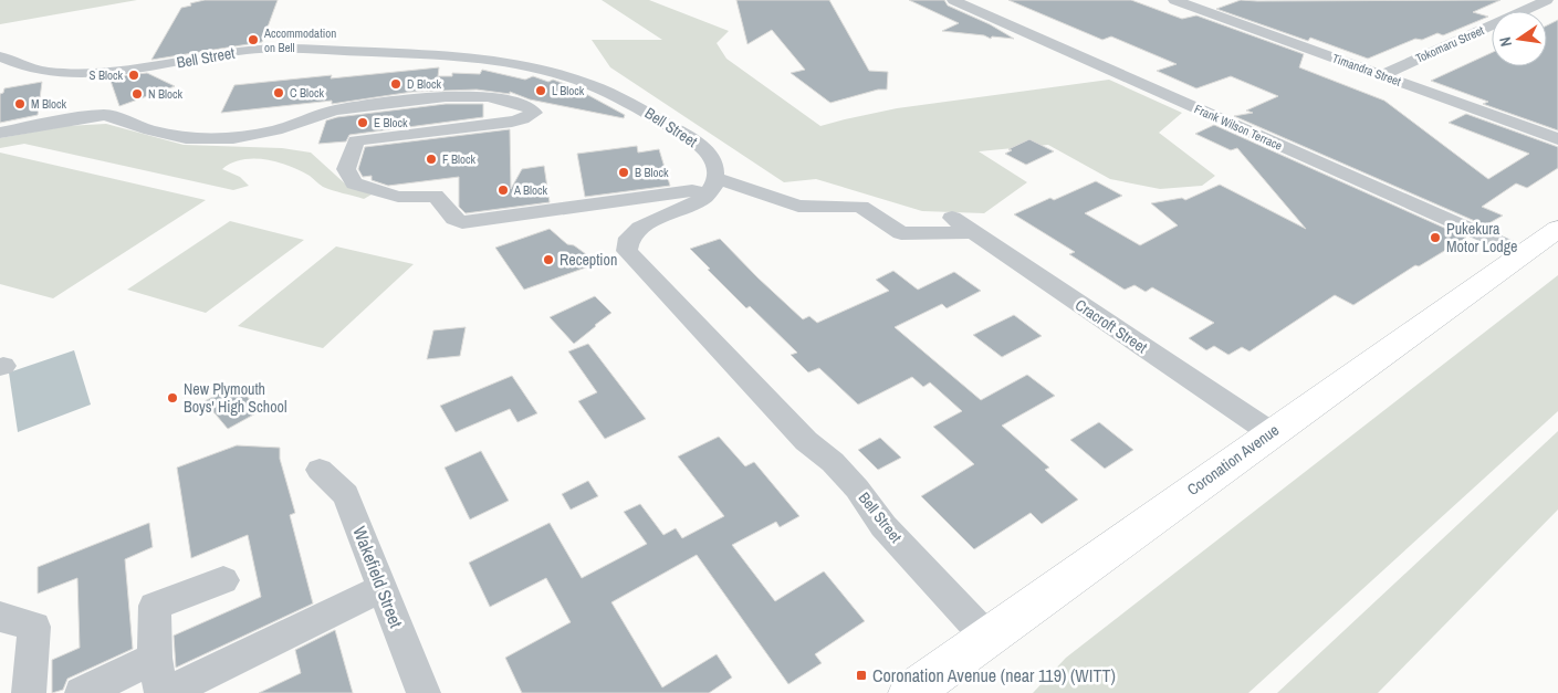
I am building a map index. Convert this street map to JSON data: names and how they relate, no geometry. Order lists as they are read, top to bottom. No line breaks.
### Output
{"streets":{"highway":["Coronation Avenue"],"street":["Tokomaru Street","Bell Street","Timandra Street","Frank Wilson Terrace","Cracroft Street","Wakefield Street"]},"crossings":[["Tokomaru Street","Timandra Street"],["Bell Street","Coronation Avenue"],["Frank Wilson Terrace","Coronation Avenue"],["Cracroft Street","Coronation Avenue"]],"places":{"other":["Accommodation on Bell","S Block","D Block","L Block","C Block","N Block","M Block","E Block","F Block","B Block","A Block","Pukekura Motor Lodge","Reception","New Plymouth Boys' High School"],"transit":["Coronation Avenue (near 119) (WITT)"]},"north":"left"}
